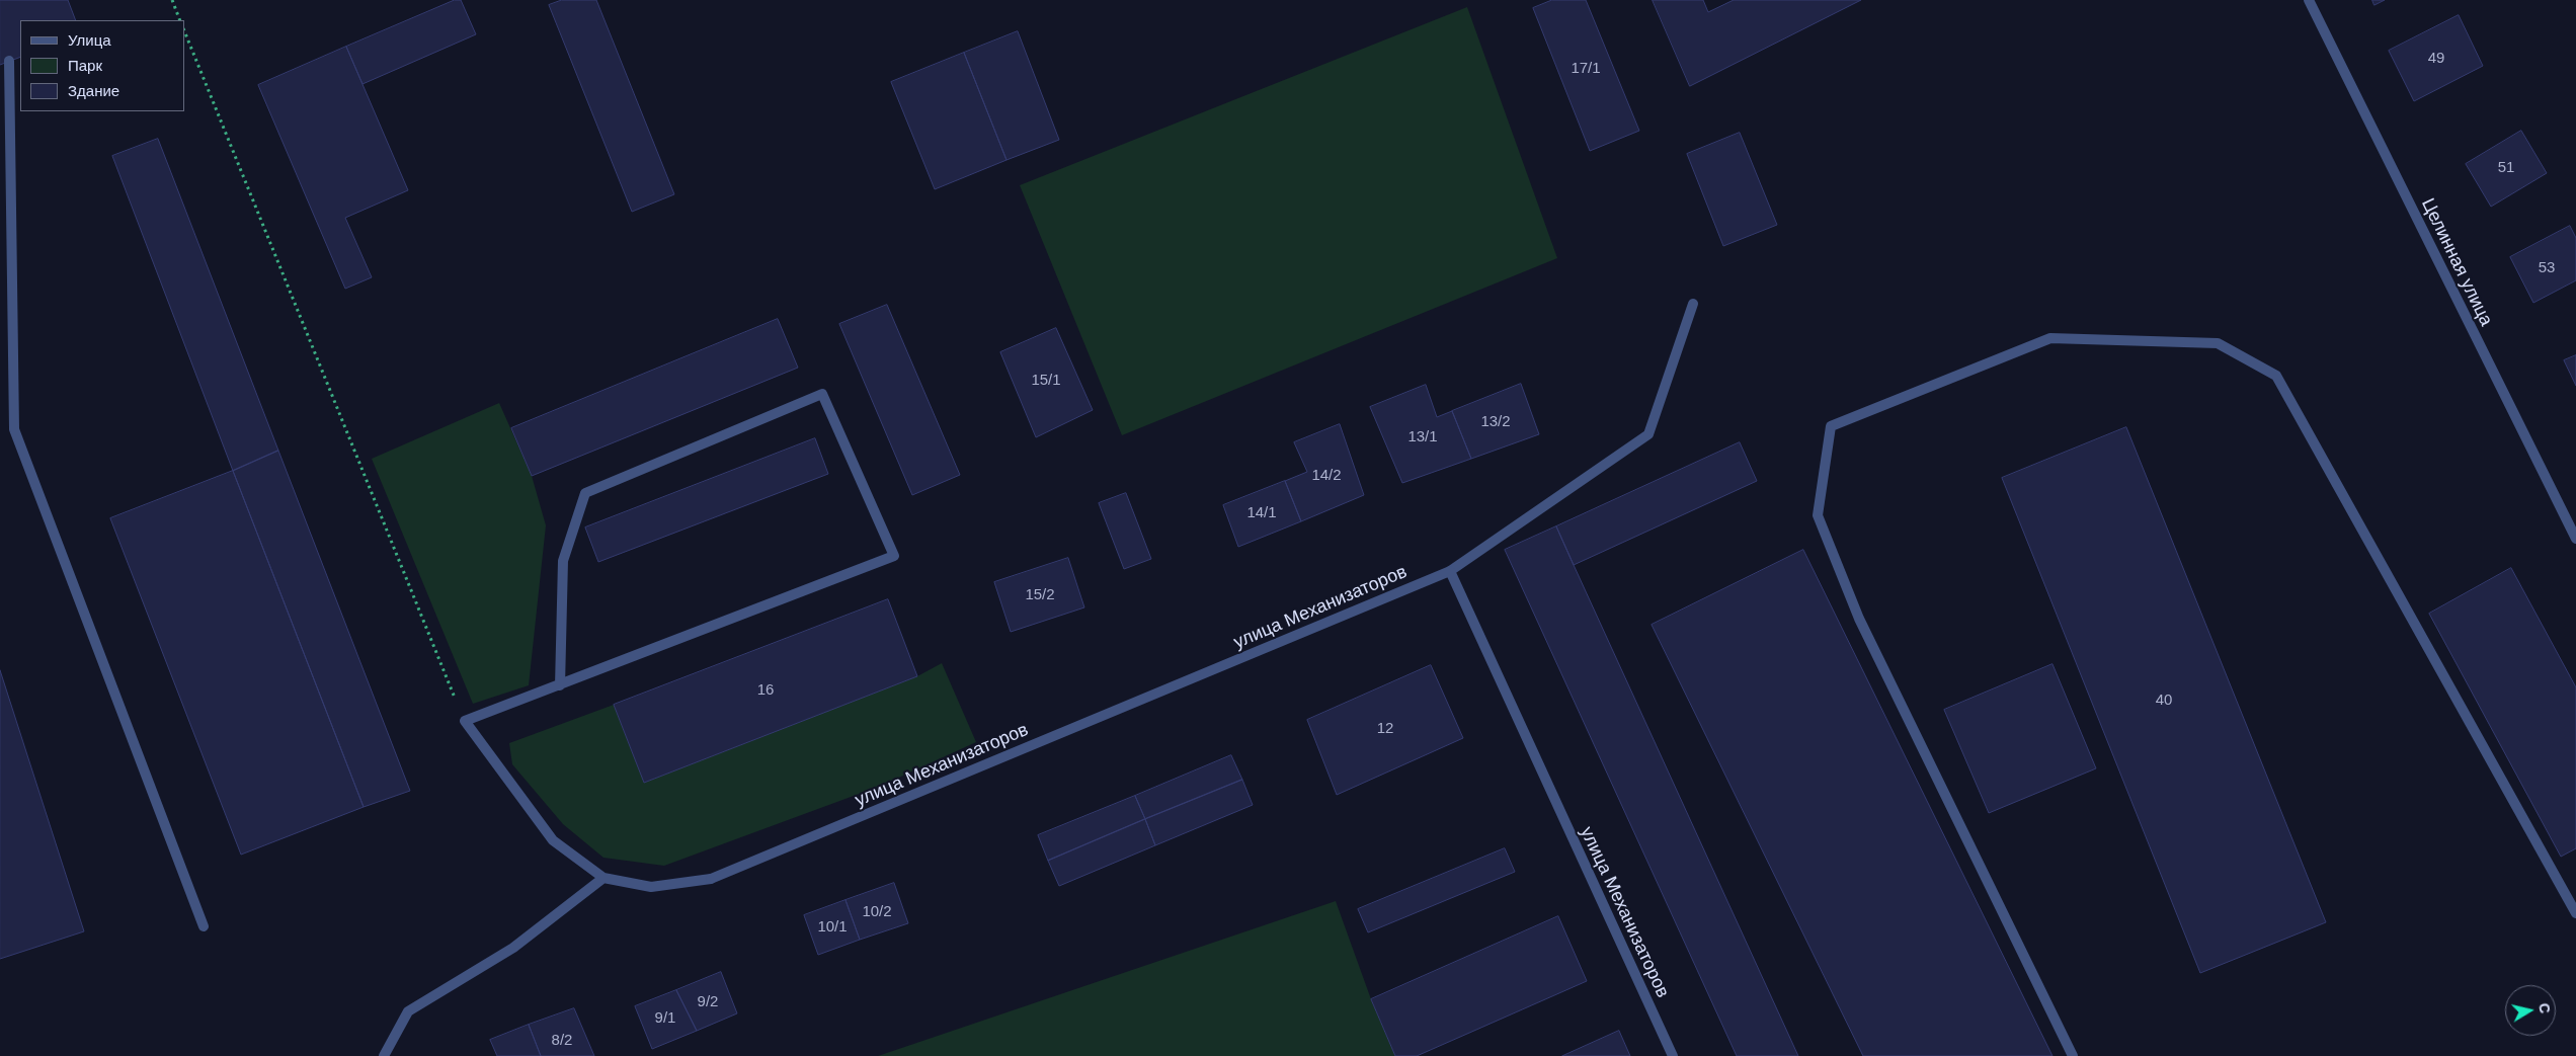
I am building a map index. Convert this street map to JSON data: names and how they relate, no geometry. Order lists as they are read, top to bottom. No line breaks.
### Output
{"streets":{"street":["Целинная улица","улица Механизаторов"]},"house_numbers":["49","17/1","51","53","15/1","13/2","13/1","14/2","14/1","15/2","16","40","12","10/2","10/1","9/2","9/1","8/2"],"legend":["Улица","Парк","Здание"],"north":"right"}
